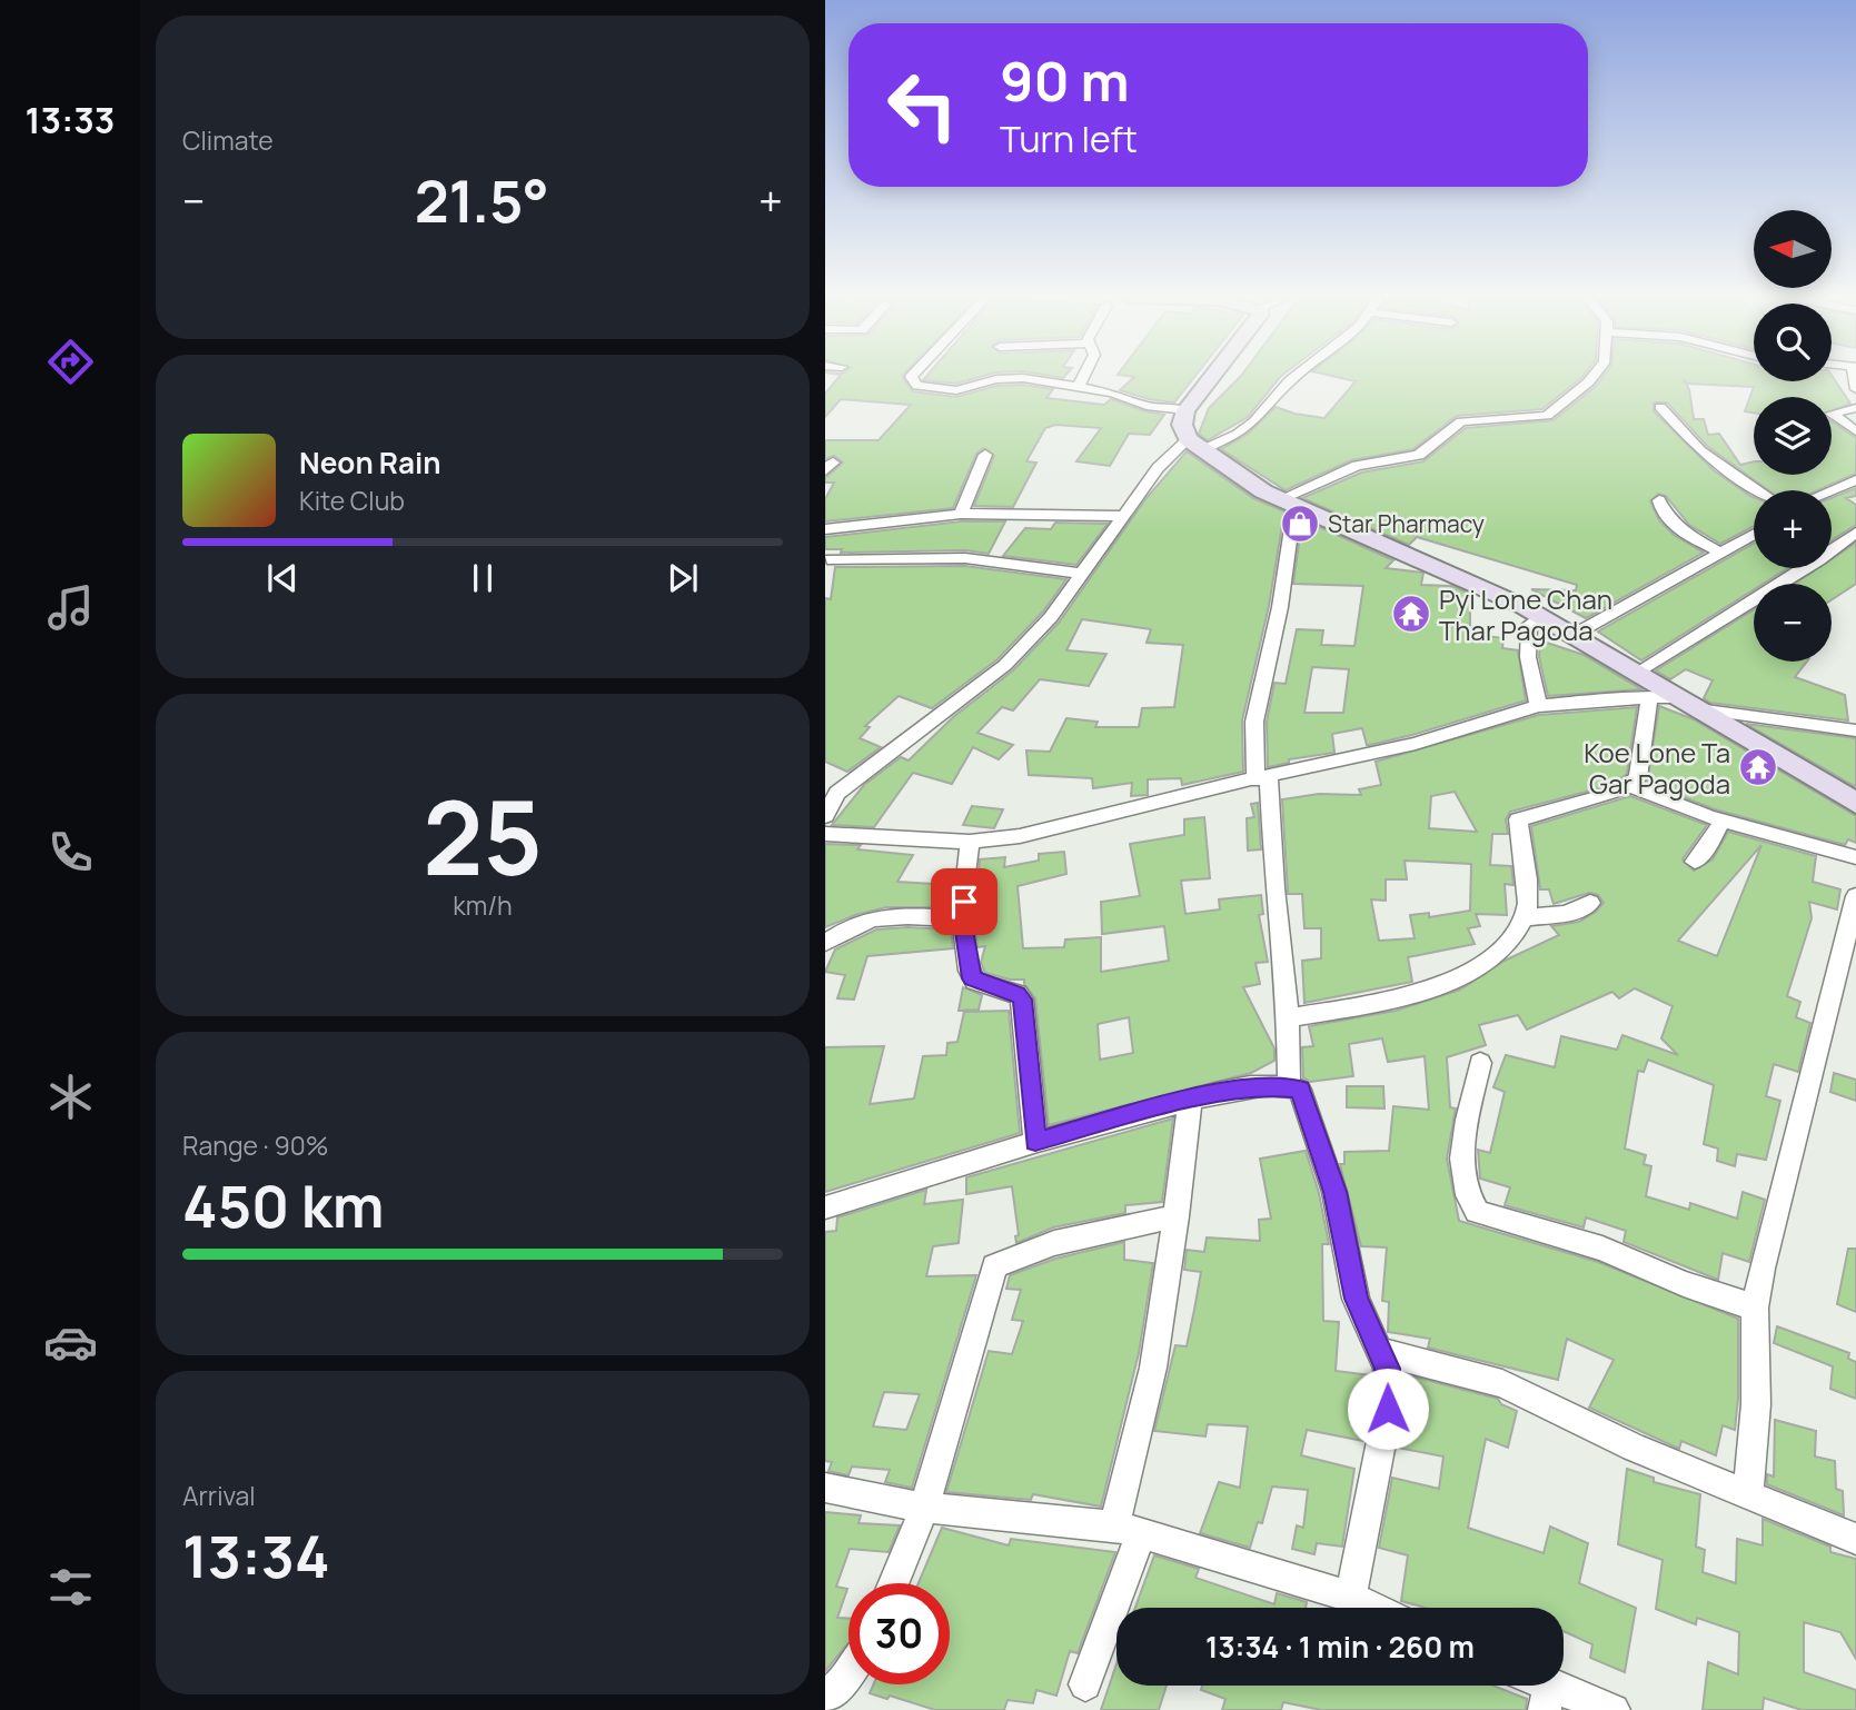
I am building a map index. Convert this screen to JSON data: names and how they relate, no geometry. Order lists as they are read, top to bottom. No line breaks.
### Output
{"places":{"shop":["Star Pharmacy"],"temple":["Pyi Lone Chan Thar Pagoda","Koe Lone Ta Gar Pagoda"]},"north":"left","page":{"tabs":"13:33","tile":["Climate",["25","km/h"],["Range · 90%","450 km"],["Arrival","13:34"]],"turn":["90 m","Turn left"],"heat":["−","21.5°","+"],"map_buttons":["+","−"],"song":["Neon Rain","Kite Club"],"limit":"30","trip":"13:34 · 1 min · 260 m"}}
